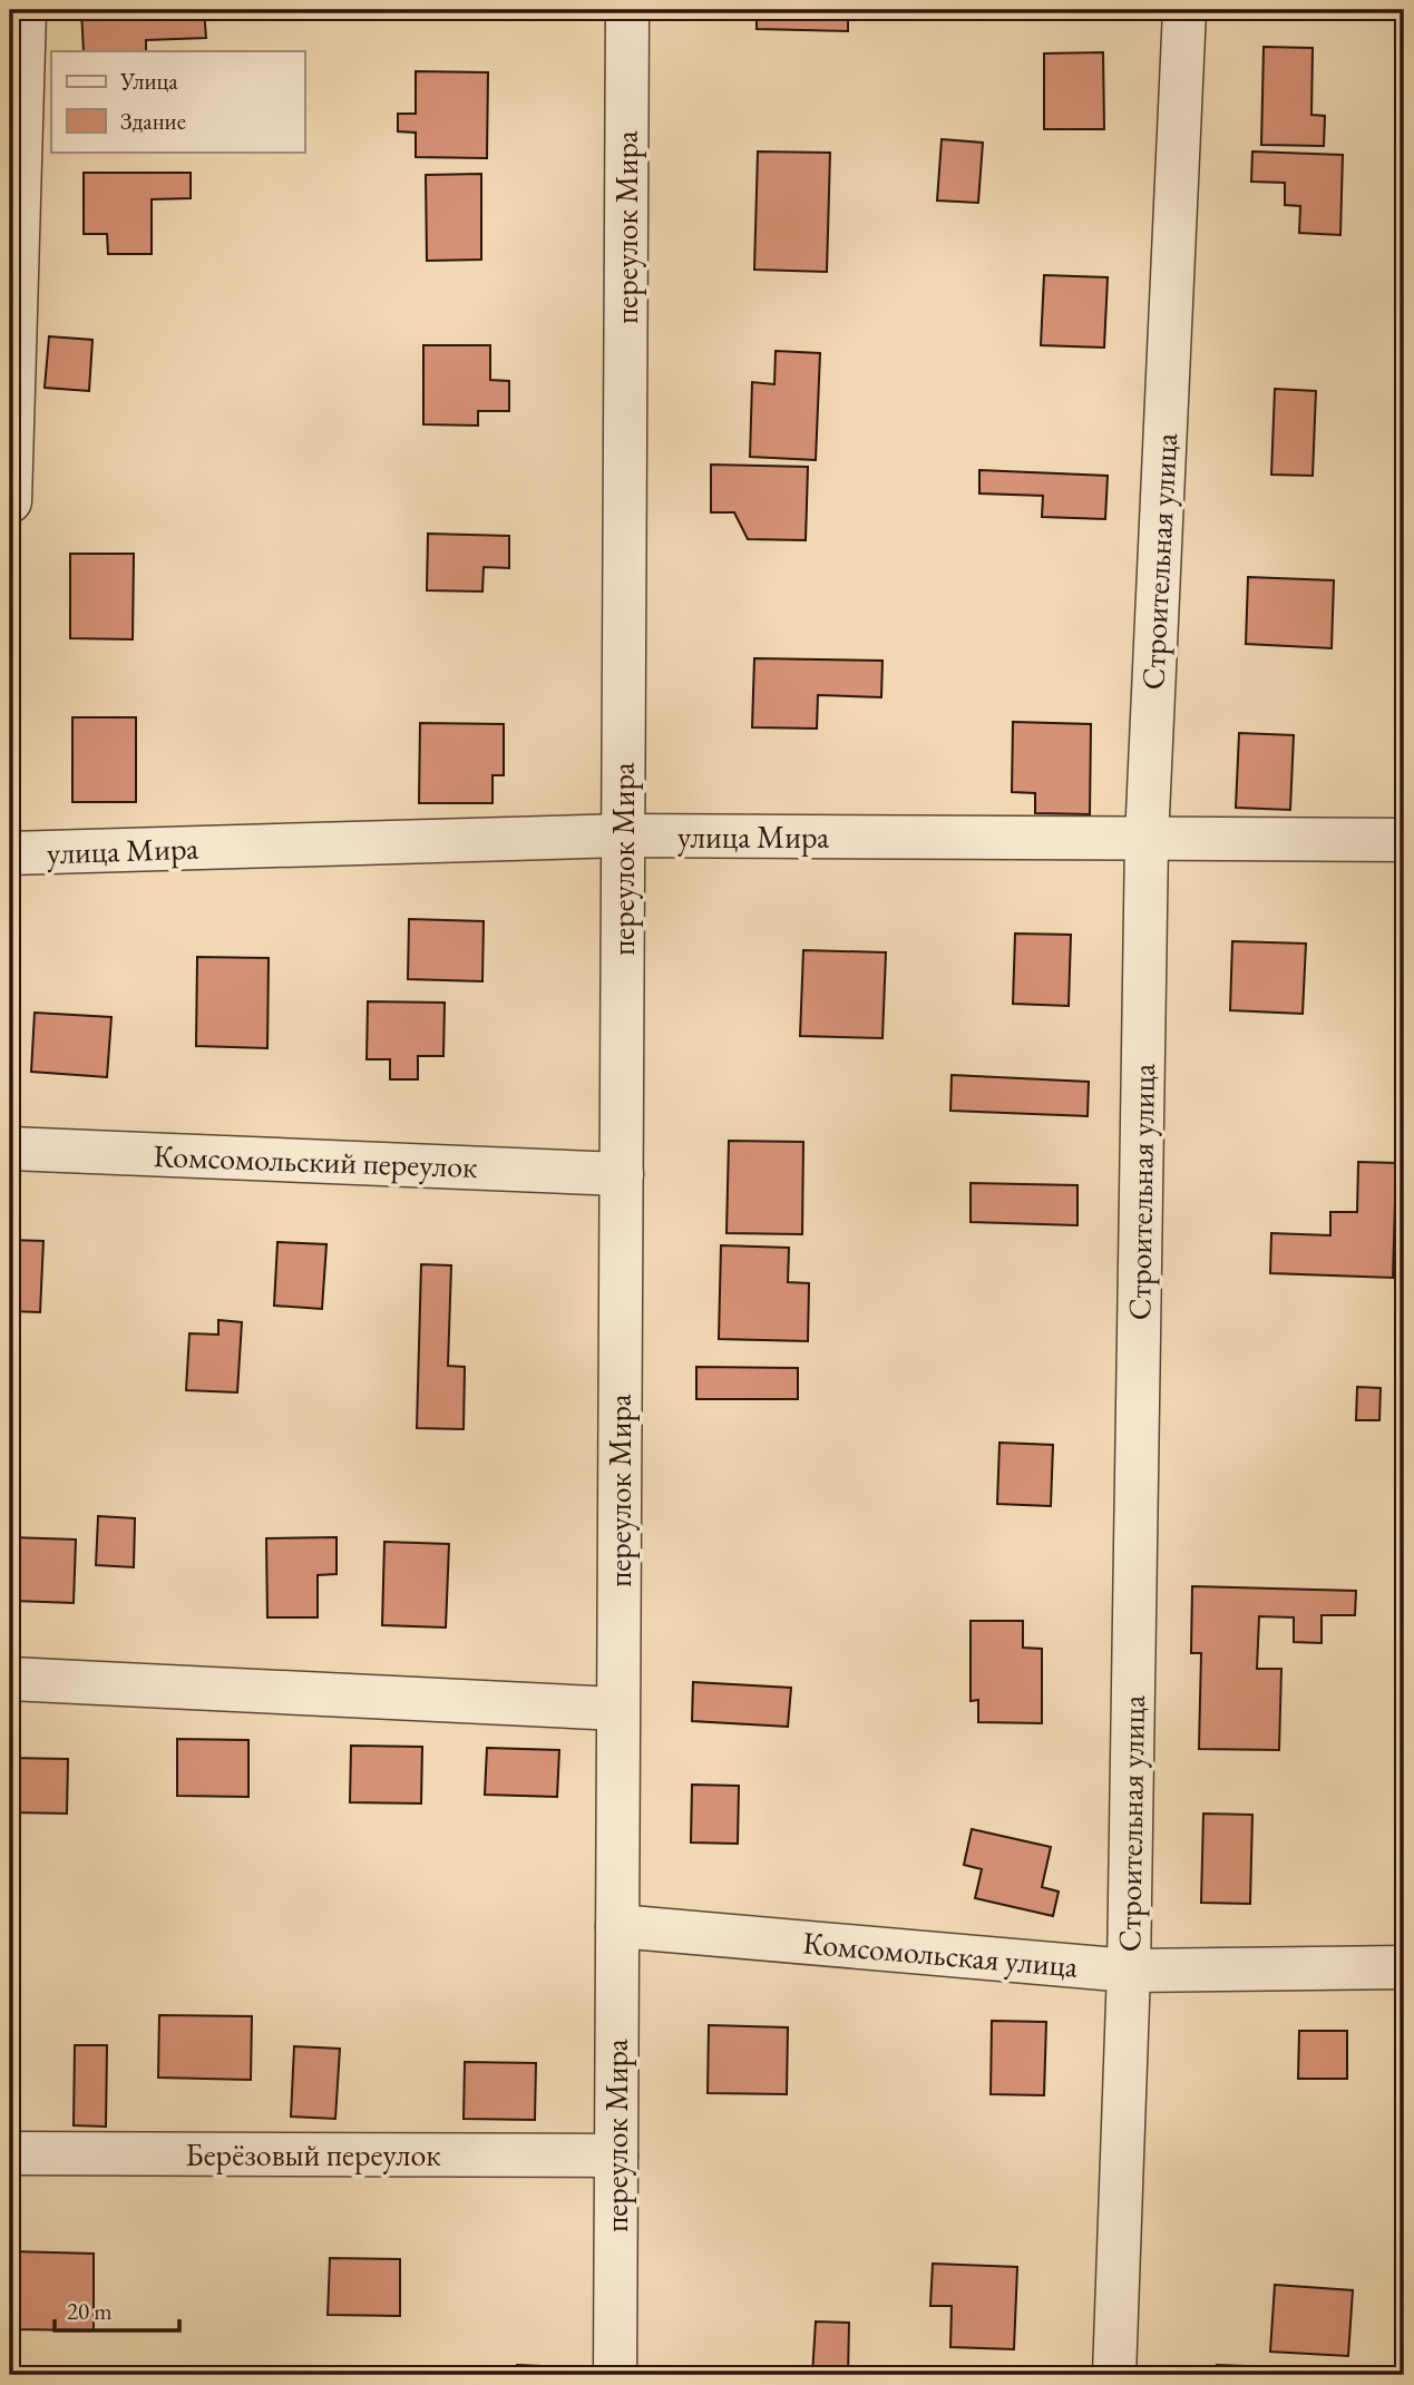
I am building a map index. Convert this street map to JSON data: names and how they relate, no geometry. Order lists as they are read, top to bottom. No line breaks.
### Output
{"streets":{"street":["переулок Мира","Строительная улица","улица Мира","Комсомольский переулок","Комсомольская улица","Берёзовый переулок"]},"crossings":[["переулок Мира","улица Мира"],["переулок Мира","Комсомольский переулок"],["переулок Мира","Комсомольская улица"],["переулок Мира","Берёзовый переулок"],["Строительная улица","улица Мира"],["Строительная улица","Комсомольская улица"]],"legend":["Улица","Здание"],"scale_bar":"20 m"}
